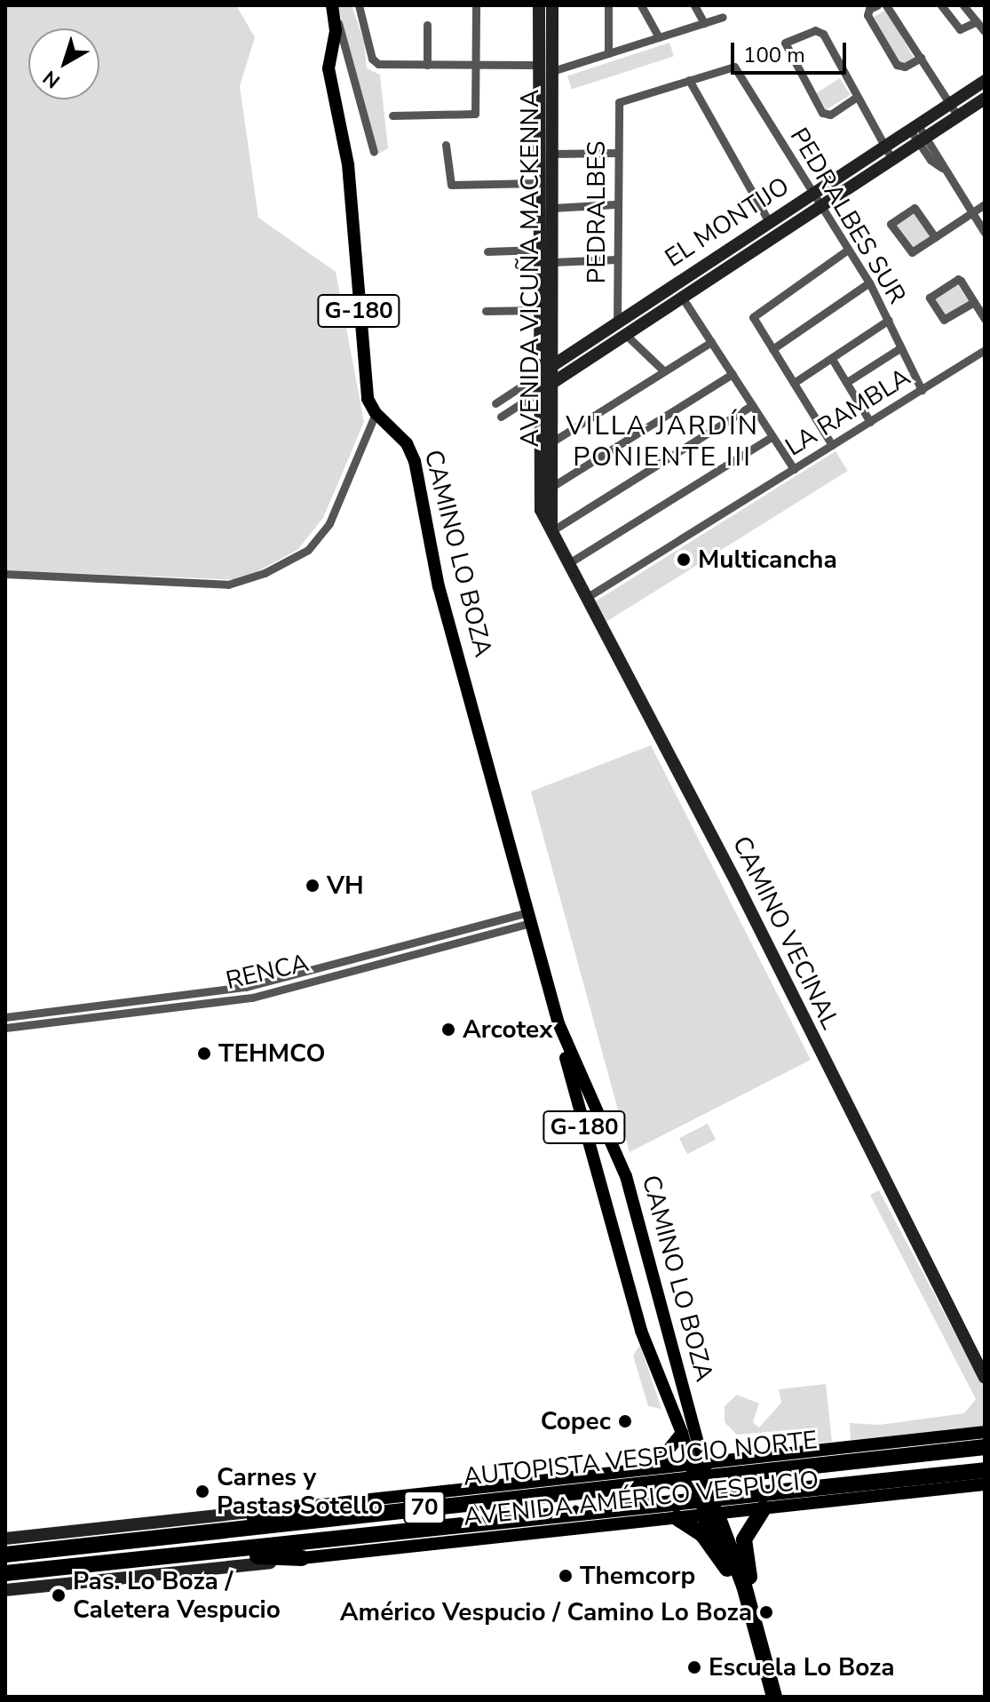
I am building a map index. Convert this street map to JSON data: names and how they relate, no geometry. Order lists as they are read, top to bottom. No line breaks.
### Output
{"streets":{"highway":["G-180","AUTOPISTA VESPUCIO NORTE","70"],"main road":["CAMINO LO BOZA","AVENIDA AMÉRICO VESPUCIO"],"street":["PEDRALBES","PEDRALBES SUR","EL MONTIJO","AVENIDA VICUÑA MACKENNA","LA RAMBLA","CAMINO VECINAL","RENCA"]},"crossings":[["PEDRALBES","PEDRALBES SUR"],["PEDRALBES","EL MONTIJO"],["PEDRALBES SUR","EL MONTIJO"],["PEDRALBES SUR","LA RAMBLA"],["EL MONTIJO","AVENIDA VICUÑA MACKENNA"],["AVENIDA VICUÑA MACKENNA","CAMINO VECINAL"],["G-180","CAMINO LO BOZA"],["G-180","AVENIDA AMÉRICO VESPUCIO"],["LA RAMBLA","CAMINO VECINAL"],["CAMINO LO BOZA","RENCA"],["CAMINO LO BOZA","AVENIDA AMÉRICO VESPUCIO"],["AUTOPISTA VESPUCIO NORTE","AVENIDA AMÉRICO VESPUCIO"]],"districts":["VILLA JARDÍN PONIENTE III"],"places":["Multicancha","VH","Arcotex","TEHMCO","Copec","Carnes y Pastas Sotello","Themcorp","Pas. Lo Boza / Caletera Vespucio","Américo Vespucio / Camino Lo Boza","Escuela Lo Boza"],"scale_bar":"100 m","north":"bottom left"}
